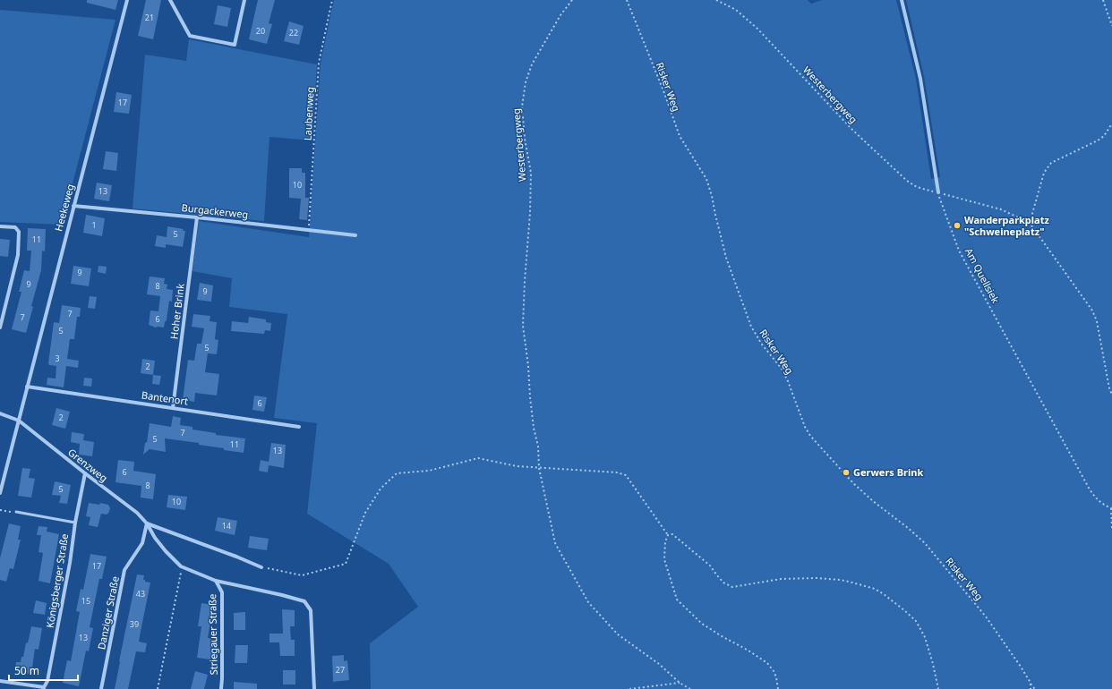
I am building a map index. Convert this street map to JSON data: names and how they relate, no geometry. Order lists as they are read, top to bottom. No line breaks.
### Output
{"streets":{"street":["Heekeweg","Burgackerweg","Hoher Brink","Bantenort","Grenzweg","Königsberger Straße","Danziger Straße","Striegauer Straße"],"path":["Risker Weg","Westerbergweg","Laubenweg","Am Quellsiek"]},"crossings":[["Westerbergweg","Am Quellsiek"],["Laubenweg","Burgackerweg"],["Heekeweg","Burgackerweg"],["Heekeweg","Bantenort"],["Heekeweg","Grenzweg"],["Burgackerweg","Hoher Brink"],["Hoher Brink","Bantenort"],["Grenzweg","Königsberger Straße"],["Grenzweg","Danziger Straße"],["Grenzweg","Striegauer Straße"]],"places":["Wanderparkplatz \"Schweineplatz\"","Gerwers Brink"],"house_numbers":["21","20","22","17","10","13","1","5","11","9","9","8","9","7","7","6","5","5","3","2","6","2","7","5","11","13","6","8","5","10","14","17","43","15","39","13","27"],"scale_bar":"50 m"}
